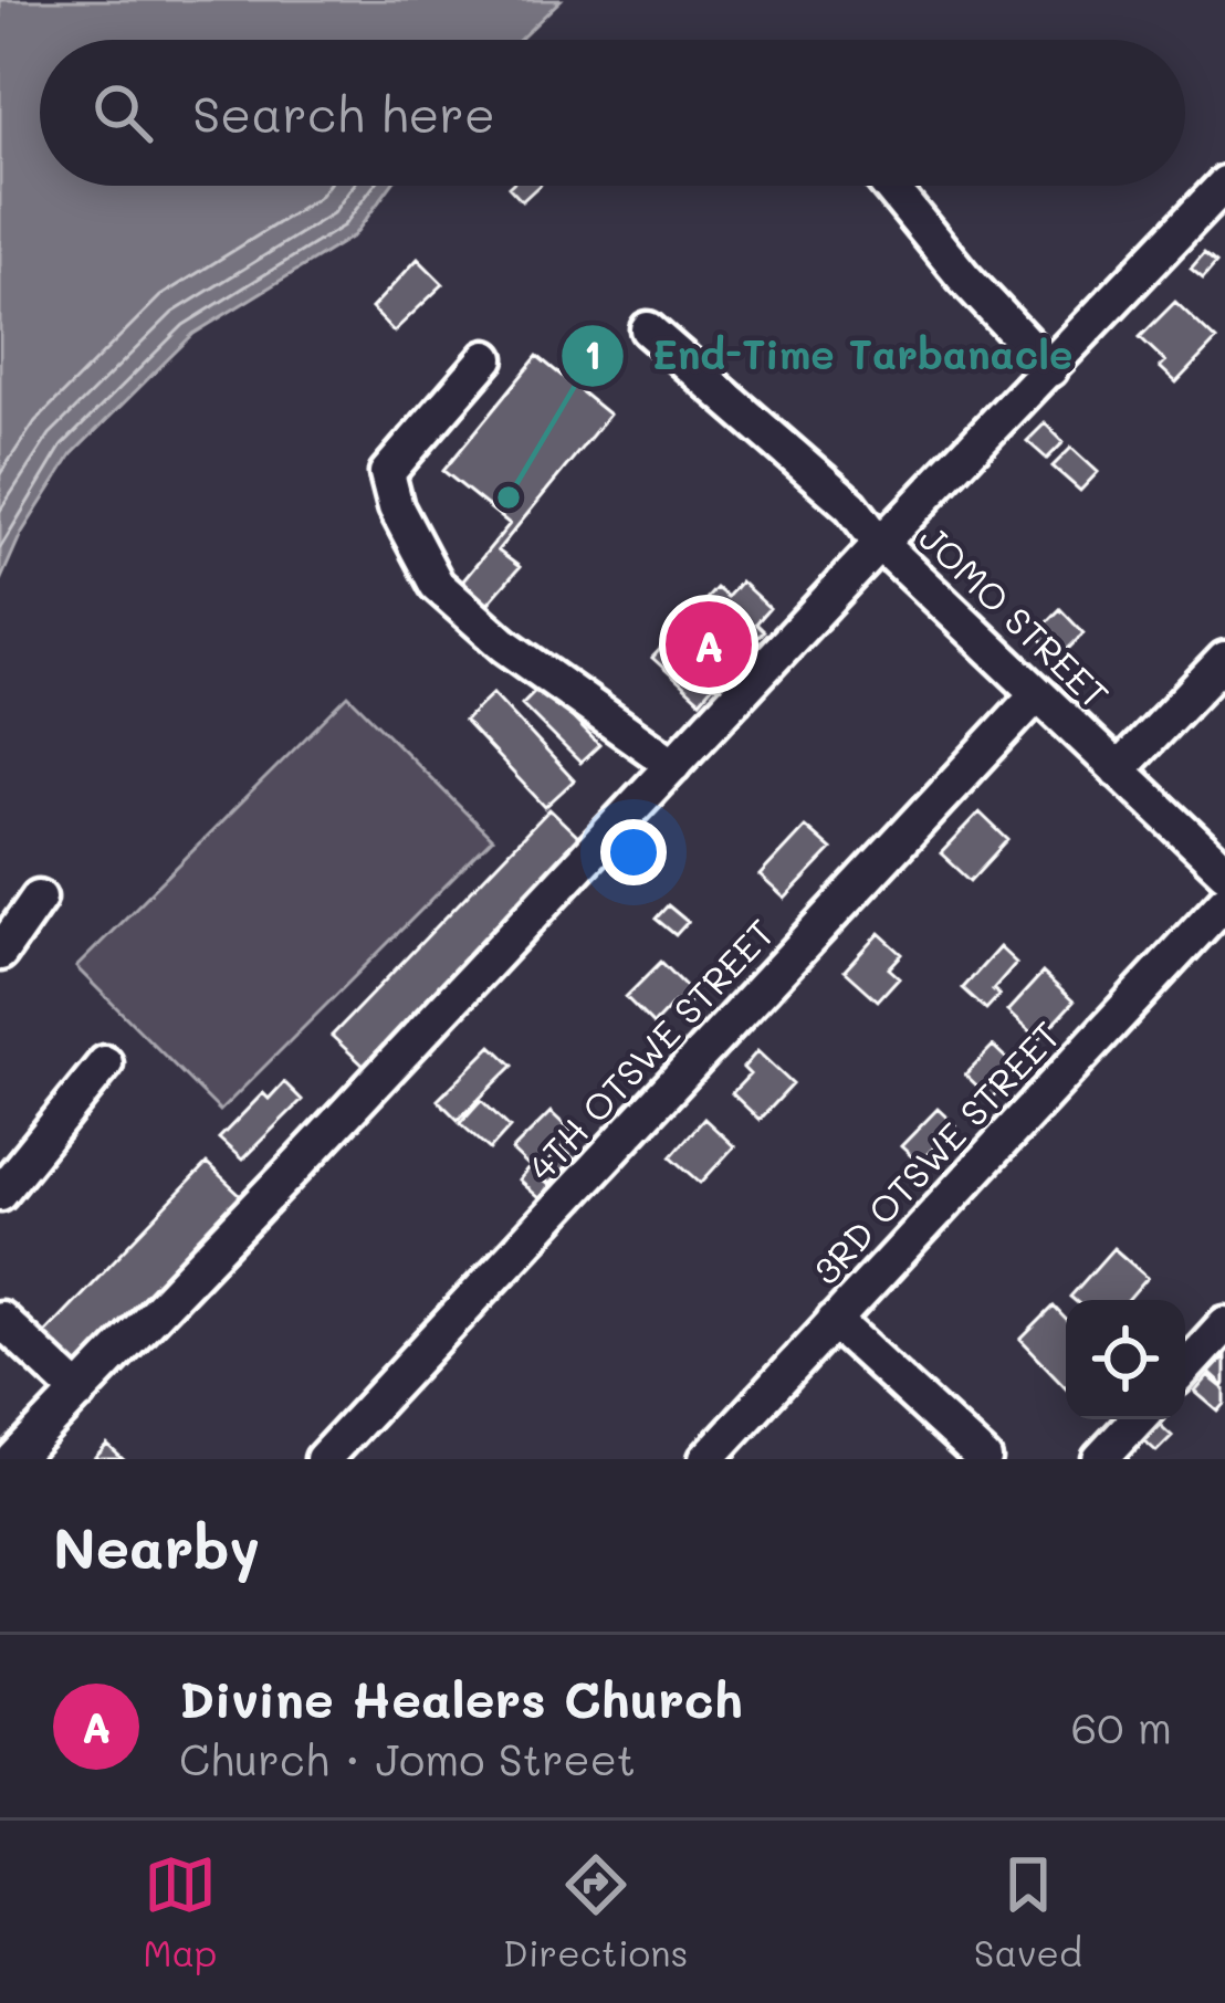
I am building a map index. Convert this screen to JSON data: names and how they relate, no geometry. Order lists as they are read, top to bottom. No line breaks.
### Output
{"streets":{"street":["JOMO STREET","4TH OTSWE STREET","3RD OTSWE STREET"]},"crossings":[["JOMO STREET","4TH OTSWE STREET"]],"places":["End-Time Tarbanacle"],"page":{"search":"Search here","pins":"A","heading":"Nearby","list":[{"mark":"A","name":"Divine Healers Church","note":"Church · Jomo Street","value":"60 m"}],"nav":["Map","Directions","Saved"]}}
